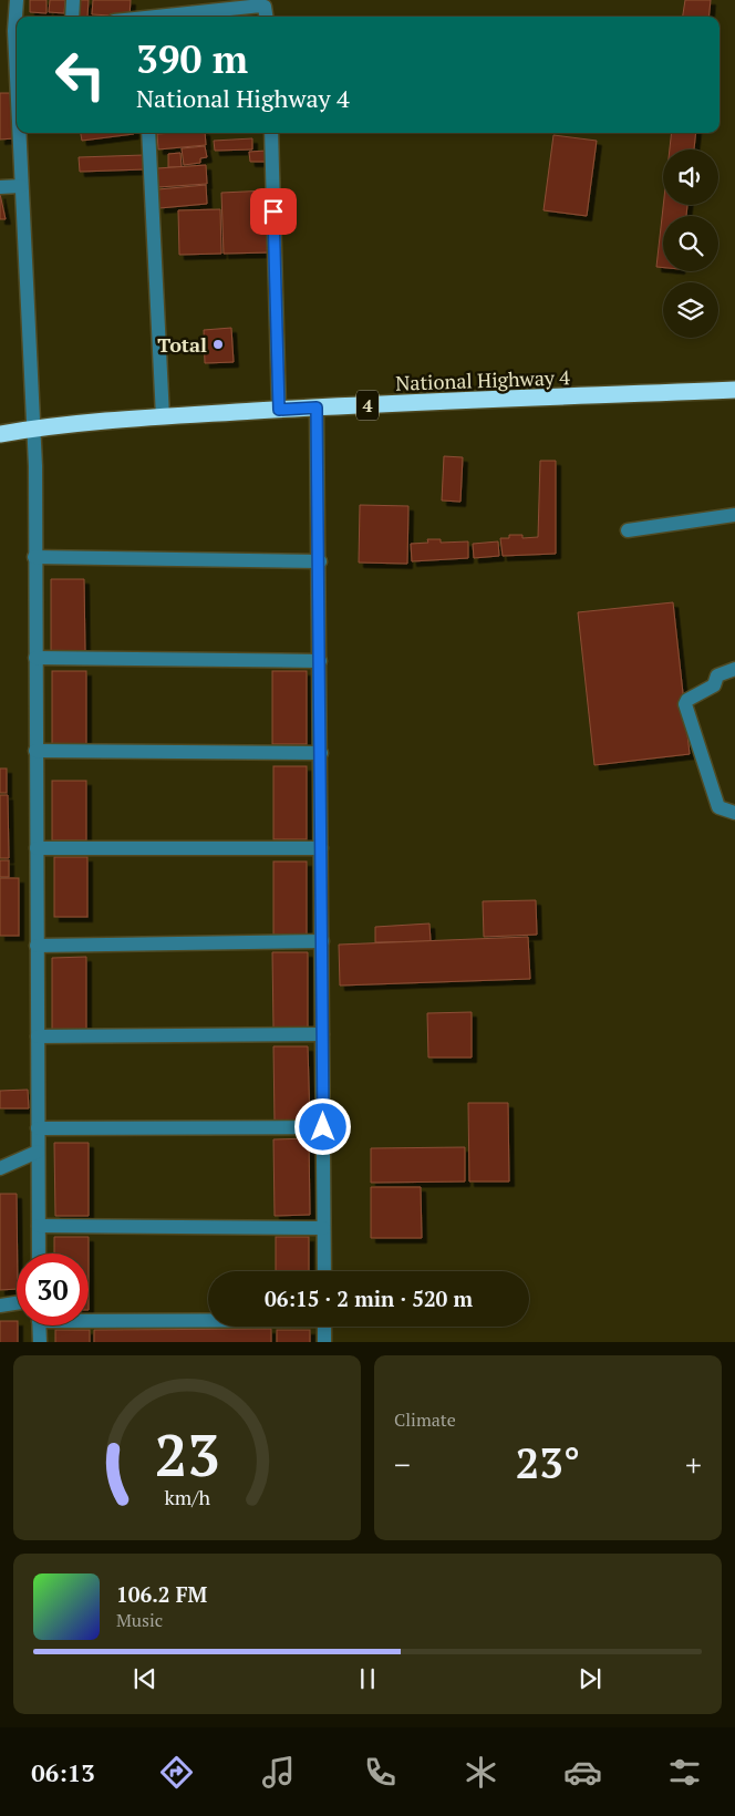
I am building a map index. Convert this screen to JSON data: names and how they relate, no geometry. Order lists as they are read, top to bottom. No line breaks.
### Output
{"streets":{"highway":["National Highway 4","4"]},"places":["Total"],"page":{"turn":["390 m","National Highway 4"],"limit":"30","trip":"06:15 · 2 min · 520 m","tile":"Climate","heat":["−","23°","+"],"song":["106.2 FM","Music"],"tabs":"06:13","gauge":["23","km/h"]}}
